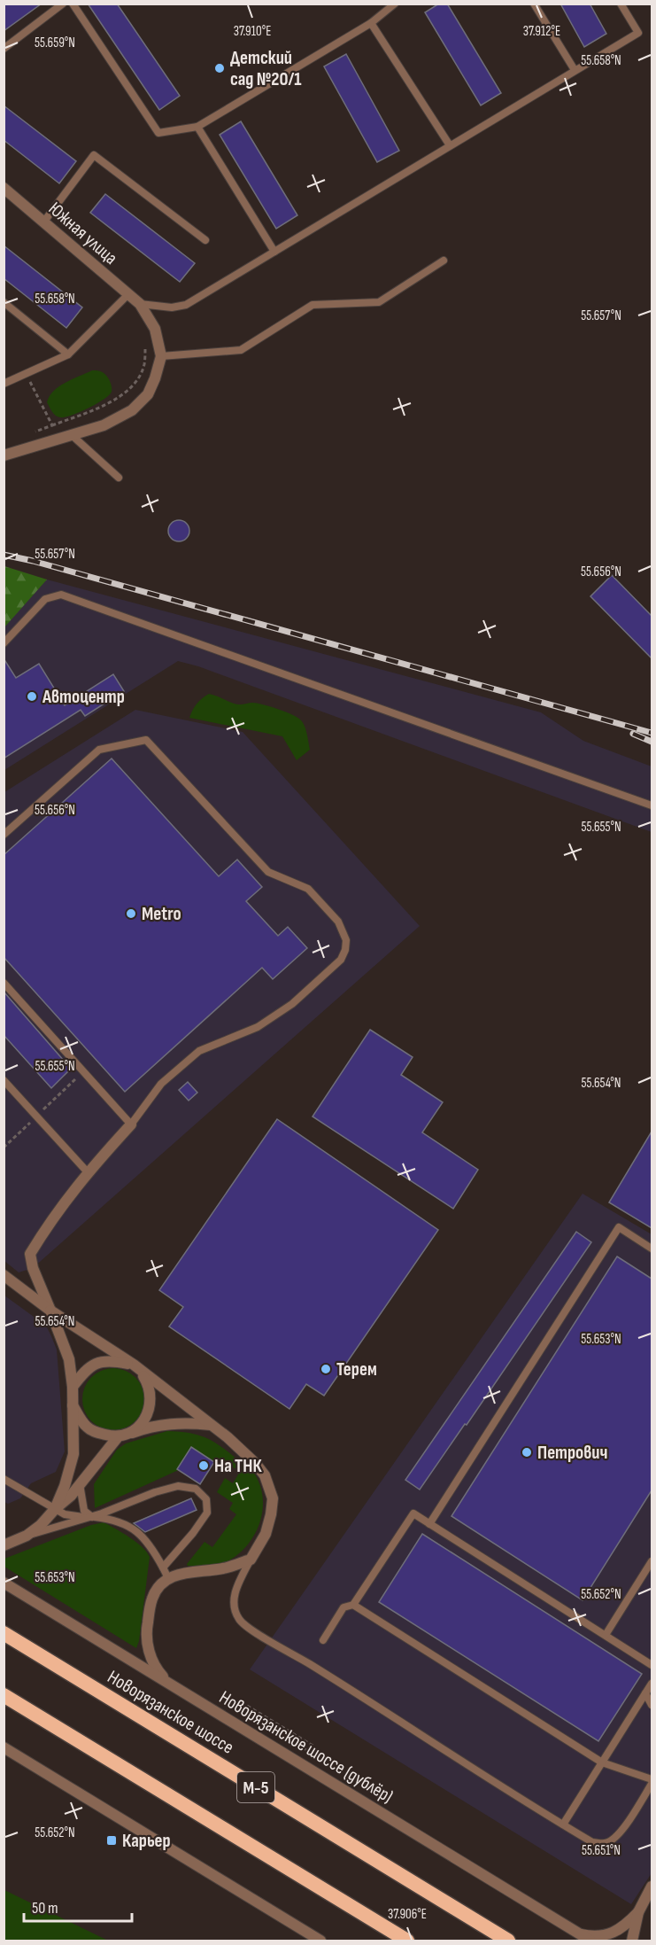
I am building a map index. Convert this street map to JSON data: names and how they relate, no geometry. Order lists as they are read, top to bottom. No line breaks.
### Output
{"streets":{"highway":["Новорязанское шоссе","М-5"],"street":["Южная улица","Новорязанское шоссе (дублёр)"]},"places":{"other":["Детский сад №20/1","Автоцентр","Metro","Терем","Петрович","На ТНК"],"transit":["Карьер"]},"scale_bar":"50 m","coordinates":["37.910°E","37.912°E","55.659°N","55.658°N","55.657°N","55.656°N","55.655°N","55.654°N","55.653°N","55.652°N","55.651°N","37.906°E"]}
